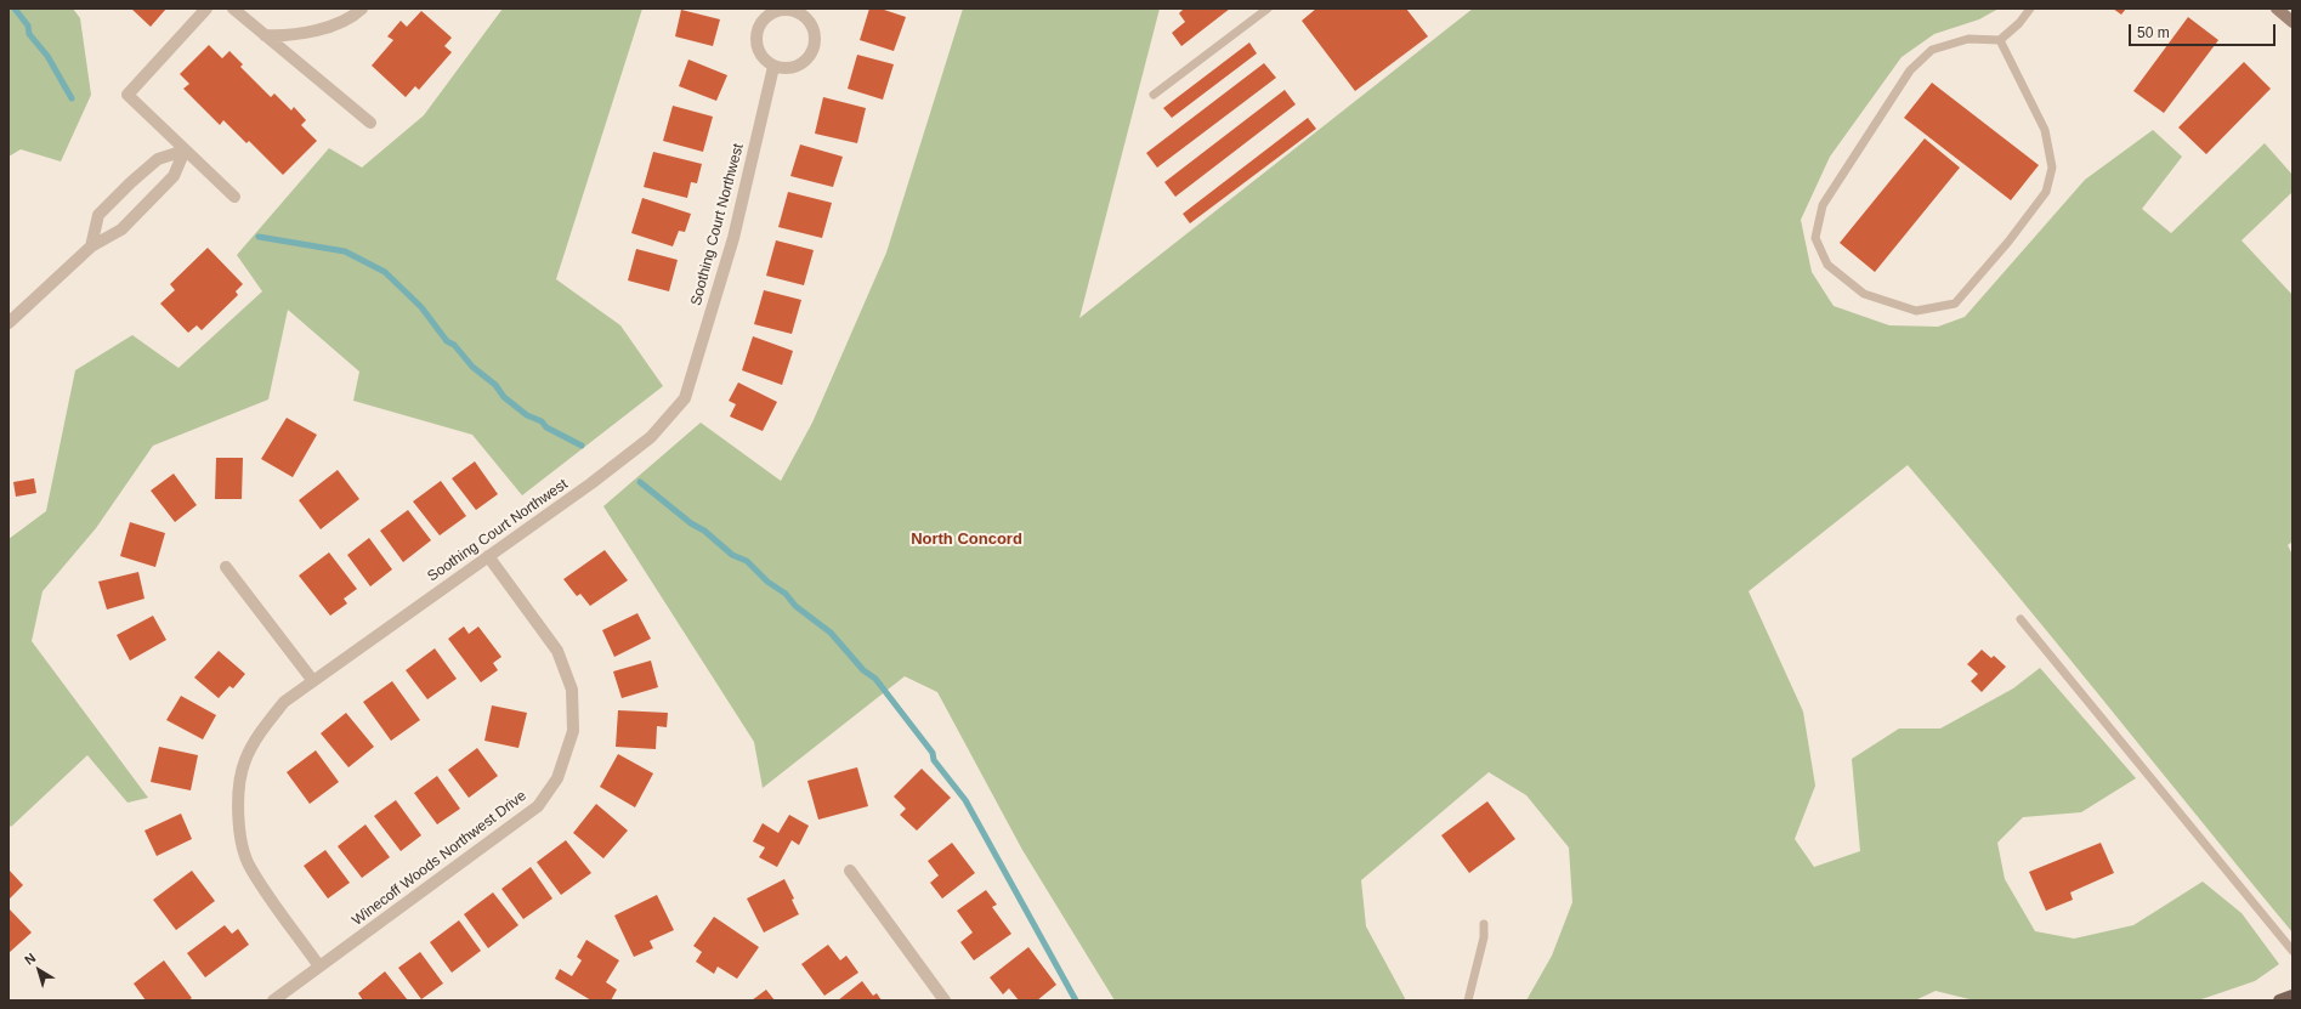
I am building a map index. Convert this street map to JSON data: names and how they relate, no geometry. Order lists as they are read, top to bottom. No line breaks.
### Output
{"streets":{"street":["Soothing Court Northwest","Winecoff Woods Northwest Drive"]},"crossings":[["Soothing Court Northwest","Winecoff Woods Northwest Drive"]],"districts":["North Concord"],"scale_bar":"50 m","north":"top left"}
